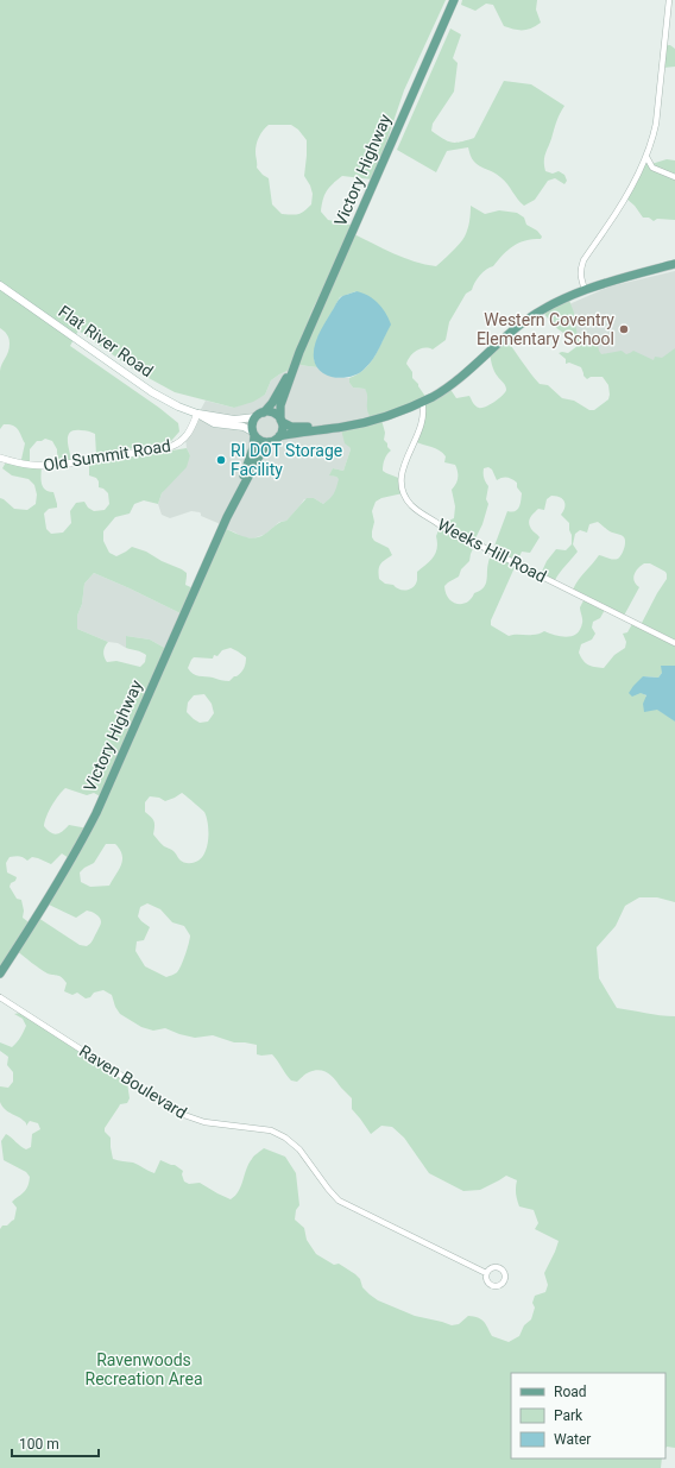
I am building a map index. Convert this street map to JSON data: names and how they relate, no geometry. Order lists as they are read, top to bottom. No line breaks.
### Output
{"streets":{"main road":["Victory Highway","Flat River Road"],"street":["Old Summit Road","Weeks Hill Road","Raven Boulevard"]},"crossings":[["Victory Highway","Flat River Road"],["Flat River Road","Old Summit Road"]],"parks":["Ravenwoods Recreation Area"],"places":["Western Coventry Elementary School","RI DOT Storage Facility"],"legend":["Road","Park","Water"],"scale_bar":"100 m"}
